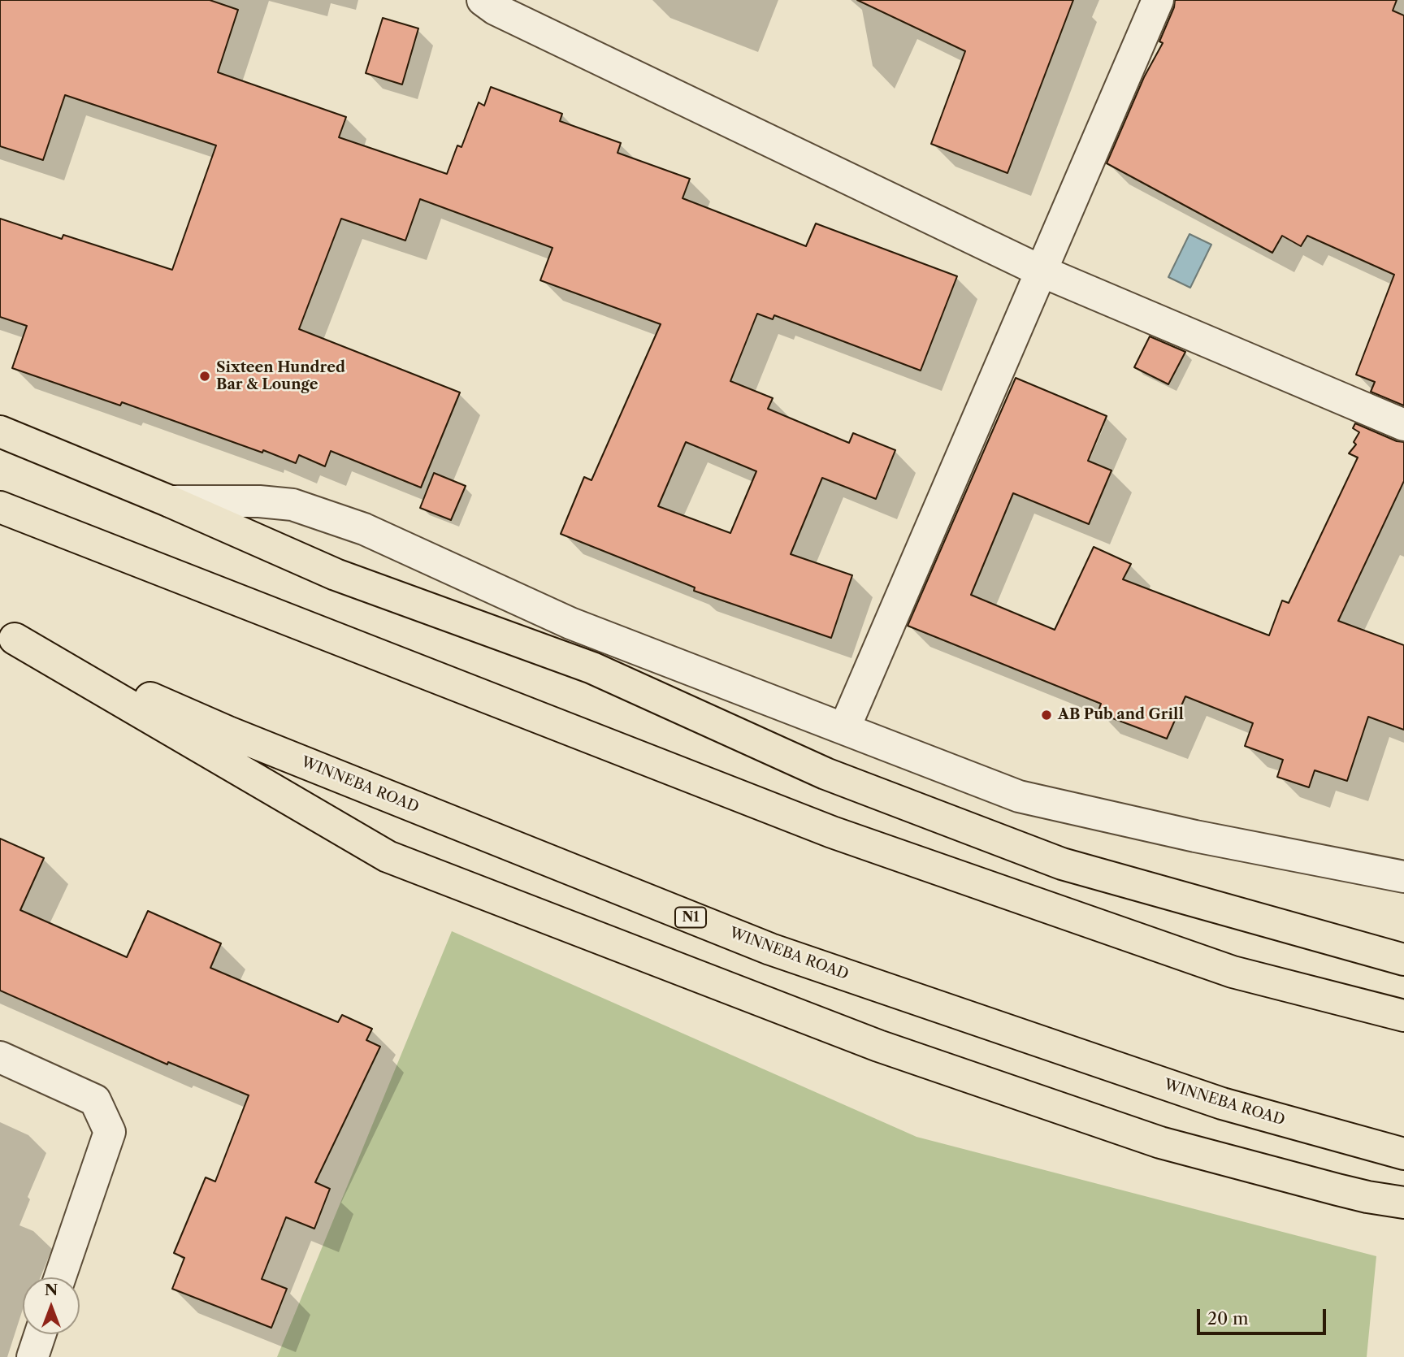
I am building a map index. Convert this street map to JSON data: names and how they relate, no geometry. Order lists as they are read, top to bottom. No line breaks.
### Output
{"streets":{"highway":["WINNEBA ROAD","N1"]},"places":["Sixteen Hundred Bar & Lounge","AB Pub and Grill"],"scale_bar":"20 m","north":"top"}
